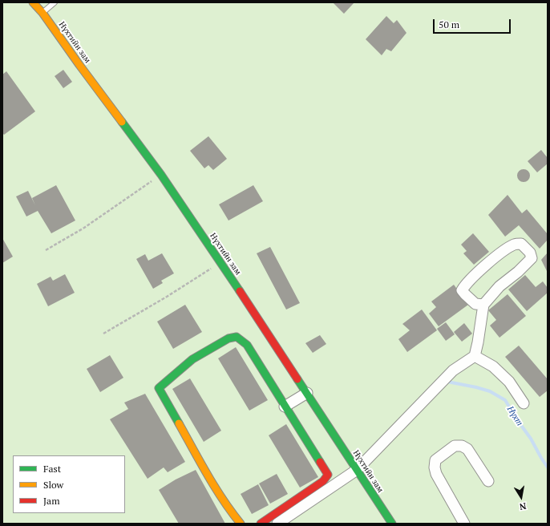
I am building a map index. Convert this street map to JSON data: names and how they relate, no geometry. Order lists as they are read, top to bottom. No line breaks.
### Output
{"streets":{"street":["Нүхтийн зам"]},"water":["Нүхт"],"legend":["Fast","Slow","Jam"],"scale_bar":"50 m","north":"bottom"}
